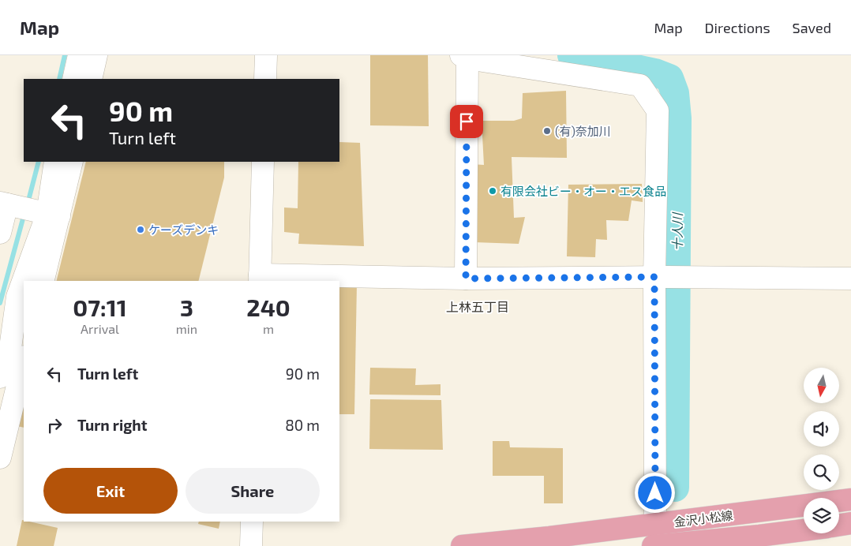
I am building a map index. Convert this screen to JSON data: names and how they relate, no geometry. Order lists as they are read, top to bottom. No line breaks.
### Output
{"streets":{"main road":["金沢小松線"]},"districts":["上林五丁目"],"water":["十人川"],"places":["(有)奈加川","有限会社ビー・オー・エス食品","ケーズデンキ"],"north":"bottom","page":{"header":"Map","nav":["Map","Directions","Saved"],"turn":["90 m","Turn left"],"eta":["07:11","Arrival","3","min","240","m"],"list":[{"name":"Turn left","value":"90 m"},{"name":"Turn right","value":"80 m"}],"buttons":["Exit","Share"]}}
